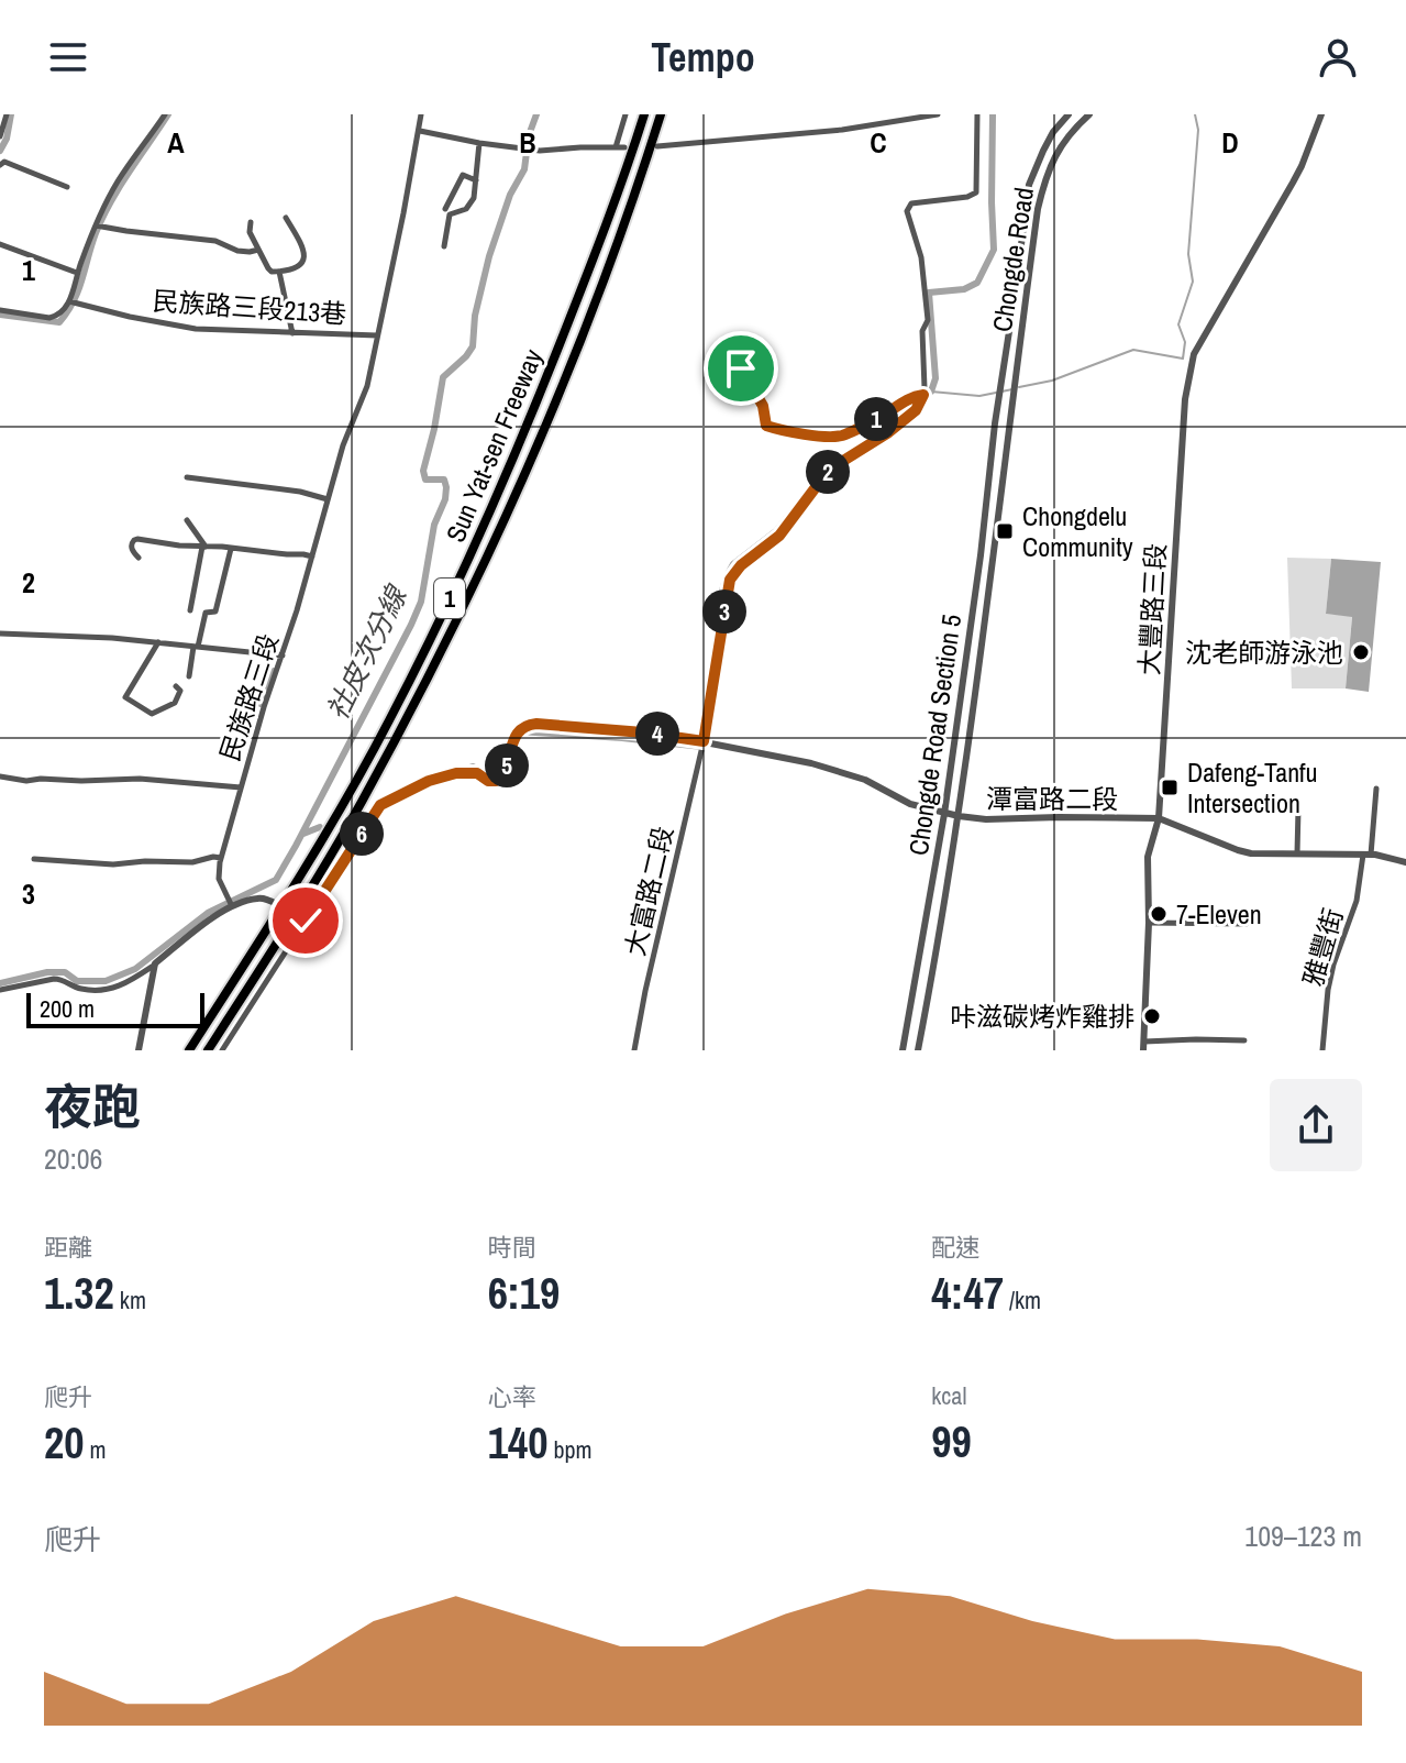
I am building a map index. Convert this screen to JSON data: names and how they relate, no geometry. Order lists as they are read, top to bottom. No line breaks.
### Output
{"streets":{"highway":["Sun Yat-sen Freeway","1"],"street":["Chongde Road","民族路三段213巷","大豐路三段","民族路三段","Chongde Road Section 5","潭富路二段","大富路二段","雅豐街"]},"crossings":[["Chongde Road","Chongde Road Section 5"],["民族路三段213巷","民族路三段"],["大豐路三段","潭富路二段"],["Chongde Road Section 5","潭富路二段"],["潭富路二段","大富路二段"],["潭富路二段","雅豐街"]],"water":["社皮次分線"],"places":{"transit":["Chongdelu Community","Dafeng-Tanfu Intersection"],"other":["沈老師游泳池","7-Eleven","咔滋碳烤炸雞排"]},"scale_bar":"200 m","page":{"header":"Tempo","pins":["1","2","3","4","5","6"],"scale":"200 m","heading":["夜跑","20:06"],"stats":[["距離","1.32 km"],["時間","6:19"],["配速","4:47 /km"],["爬升","20 m"],["心率","140 bpm"],["kcal","99"]],"chart":["爬升","109–123 m"]},"grid":{"columns":["A","B","C","D"],"rows":["1","2","3"]}}
